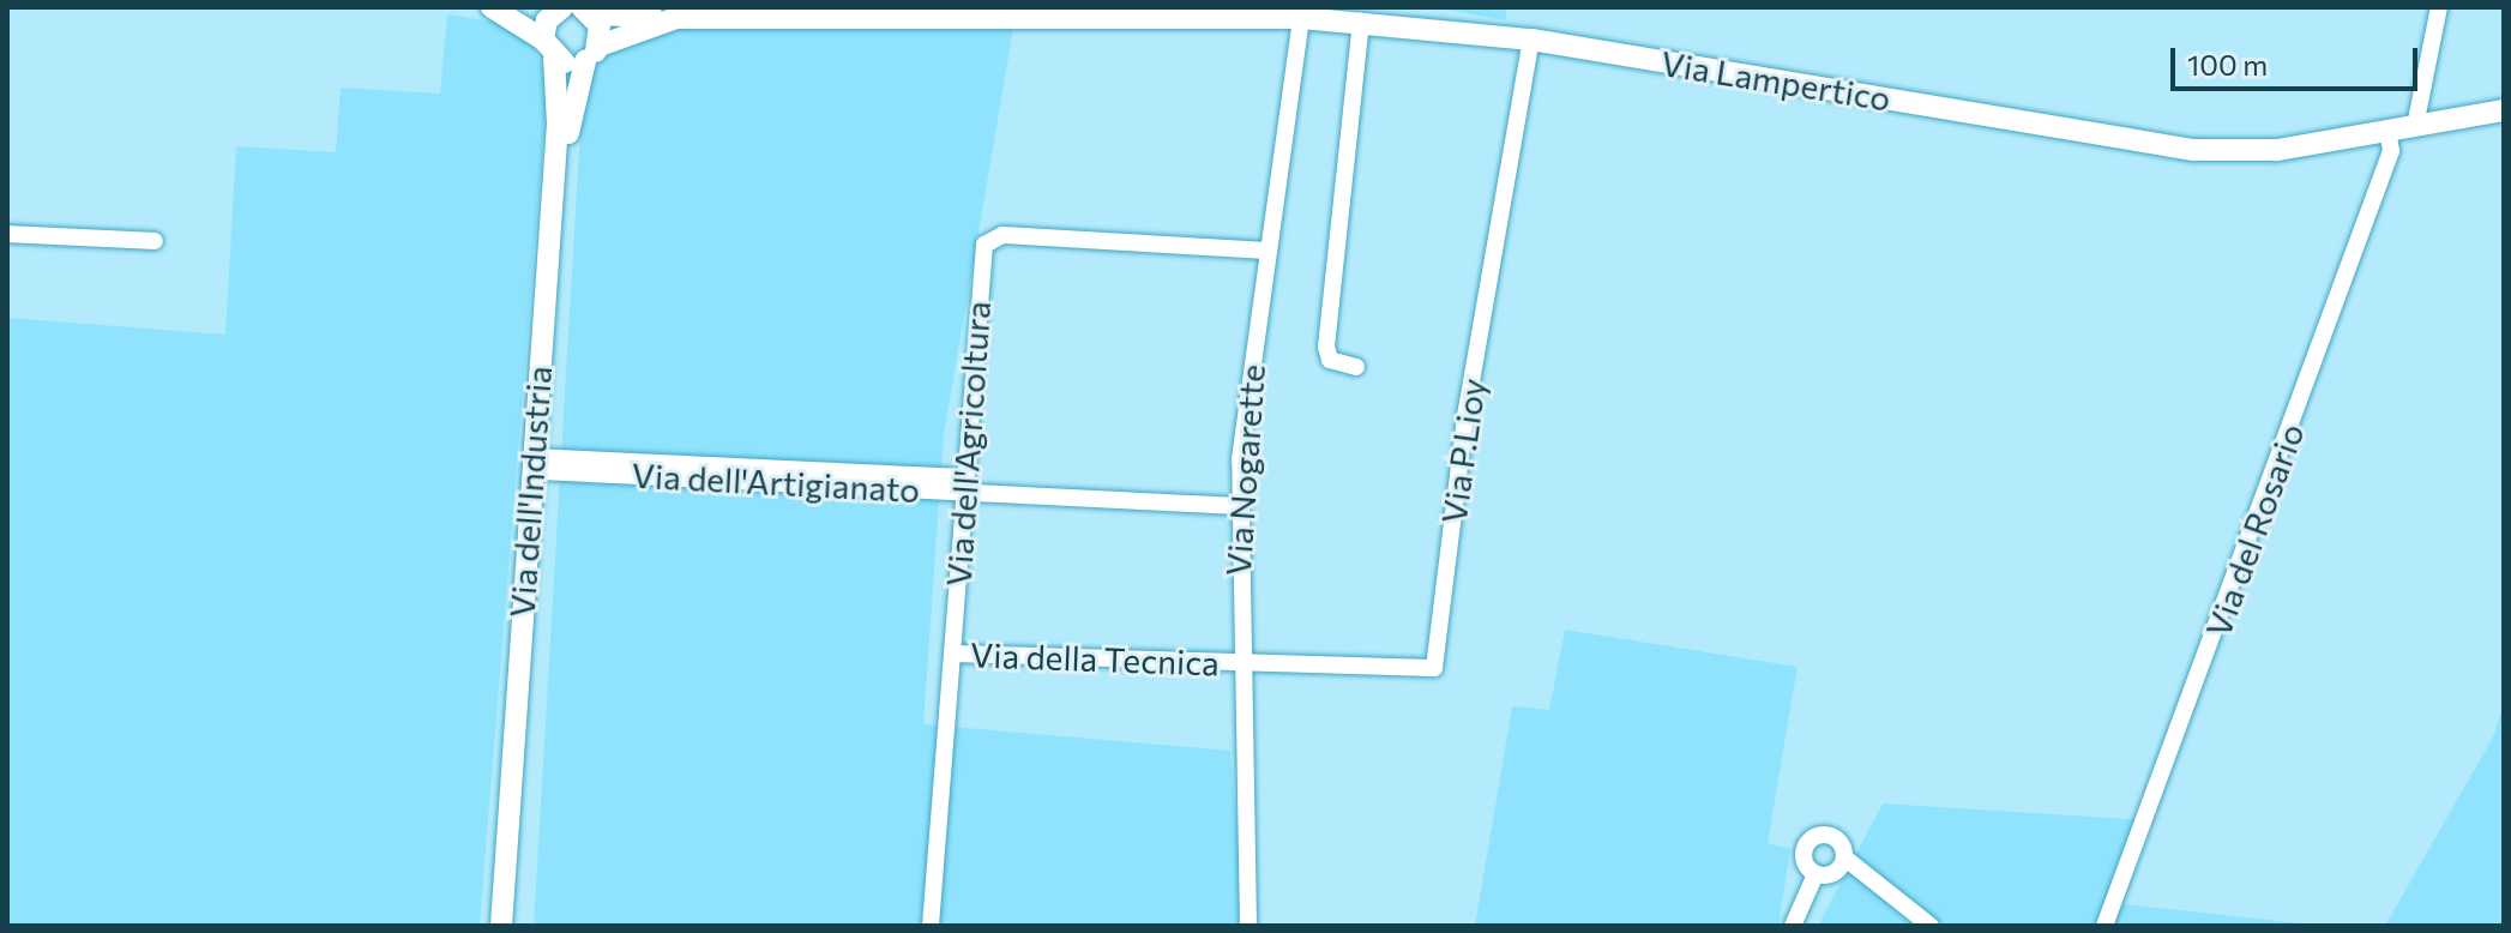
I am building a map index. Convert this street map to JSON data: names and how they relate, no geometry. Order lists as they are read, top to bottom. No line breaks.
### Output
{"streets":{"street":["Via Lampertico","Via dell'Agricoltura","Via P.Lioy","Via Nogarette","Via dell'Artigianato","Via dell'Industria","Via del Rosario","Via della Tecnica"]},"crossings":[["Via Lampertico","Via P.Lioy"],["Via Lampertico","Via Nogarette"],["Via Lampertico","Via dell'Industria"],["Via Lampertico","Via del Rosario"],["Via dell'Agricoltura","Via Nogarette"],["Via dell'Agricoltura","Via dell'Artigianato"],["Via dell'Agricoltura","Via della Tecnica"],["Via P.Lioy","Via Nogarette"],["Via P.Lioy","Via della Tecnica"],["Via Nogarette","Via dell'Artigianato"],["Via Nogarette","Via della Tecnica"],["Via dell'Artigianato","Via dell'Industria"]],"scale_bar":"100 m"}
